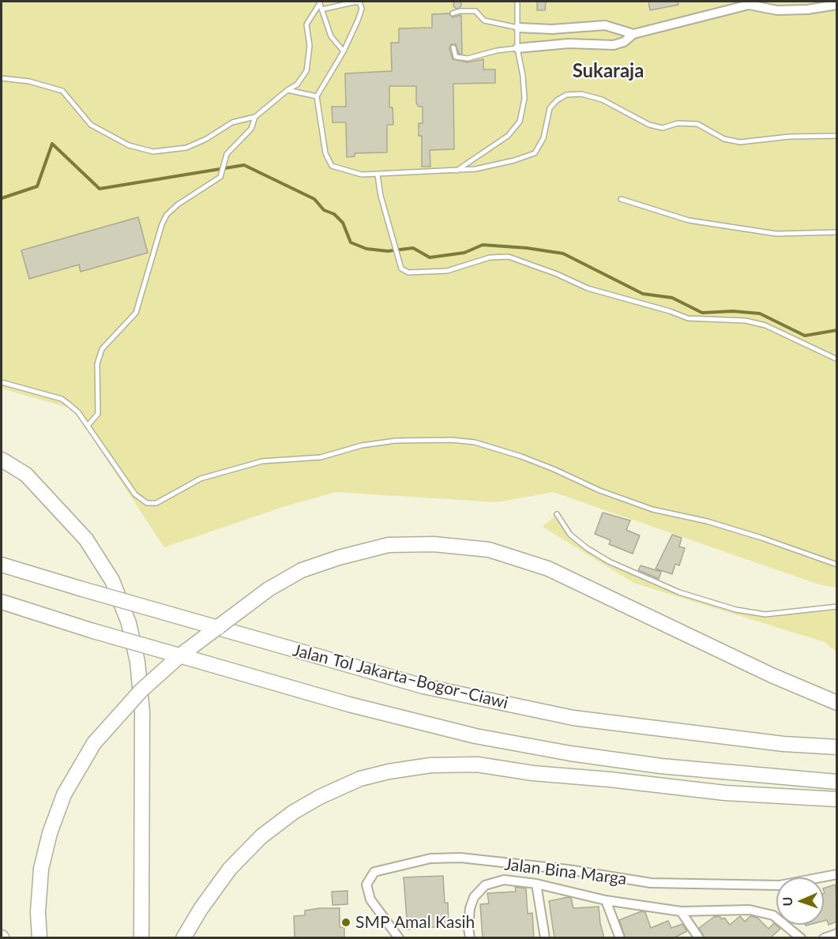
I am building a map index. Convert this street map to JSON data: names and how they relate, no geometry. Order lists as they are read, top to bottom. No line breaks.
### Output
{"streets":{"highway":["Jalan Tol Jakarta–Bogor–Ciawi"],"street":["Jalan Bina Marga"]},"districts":["Sukaraja"],"places":["SMP Amal Kasih"],"north":"left"}
